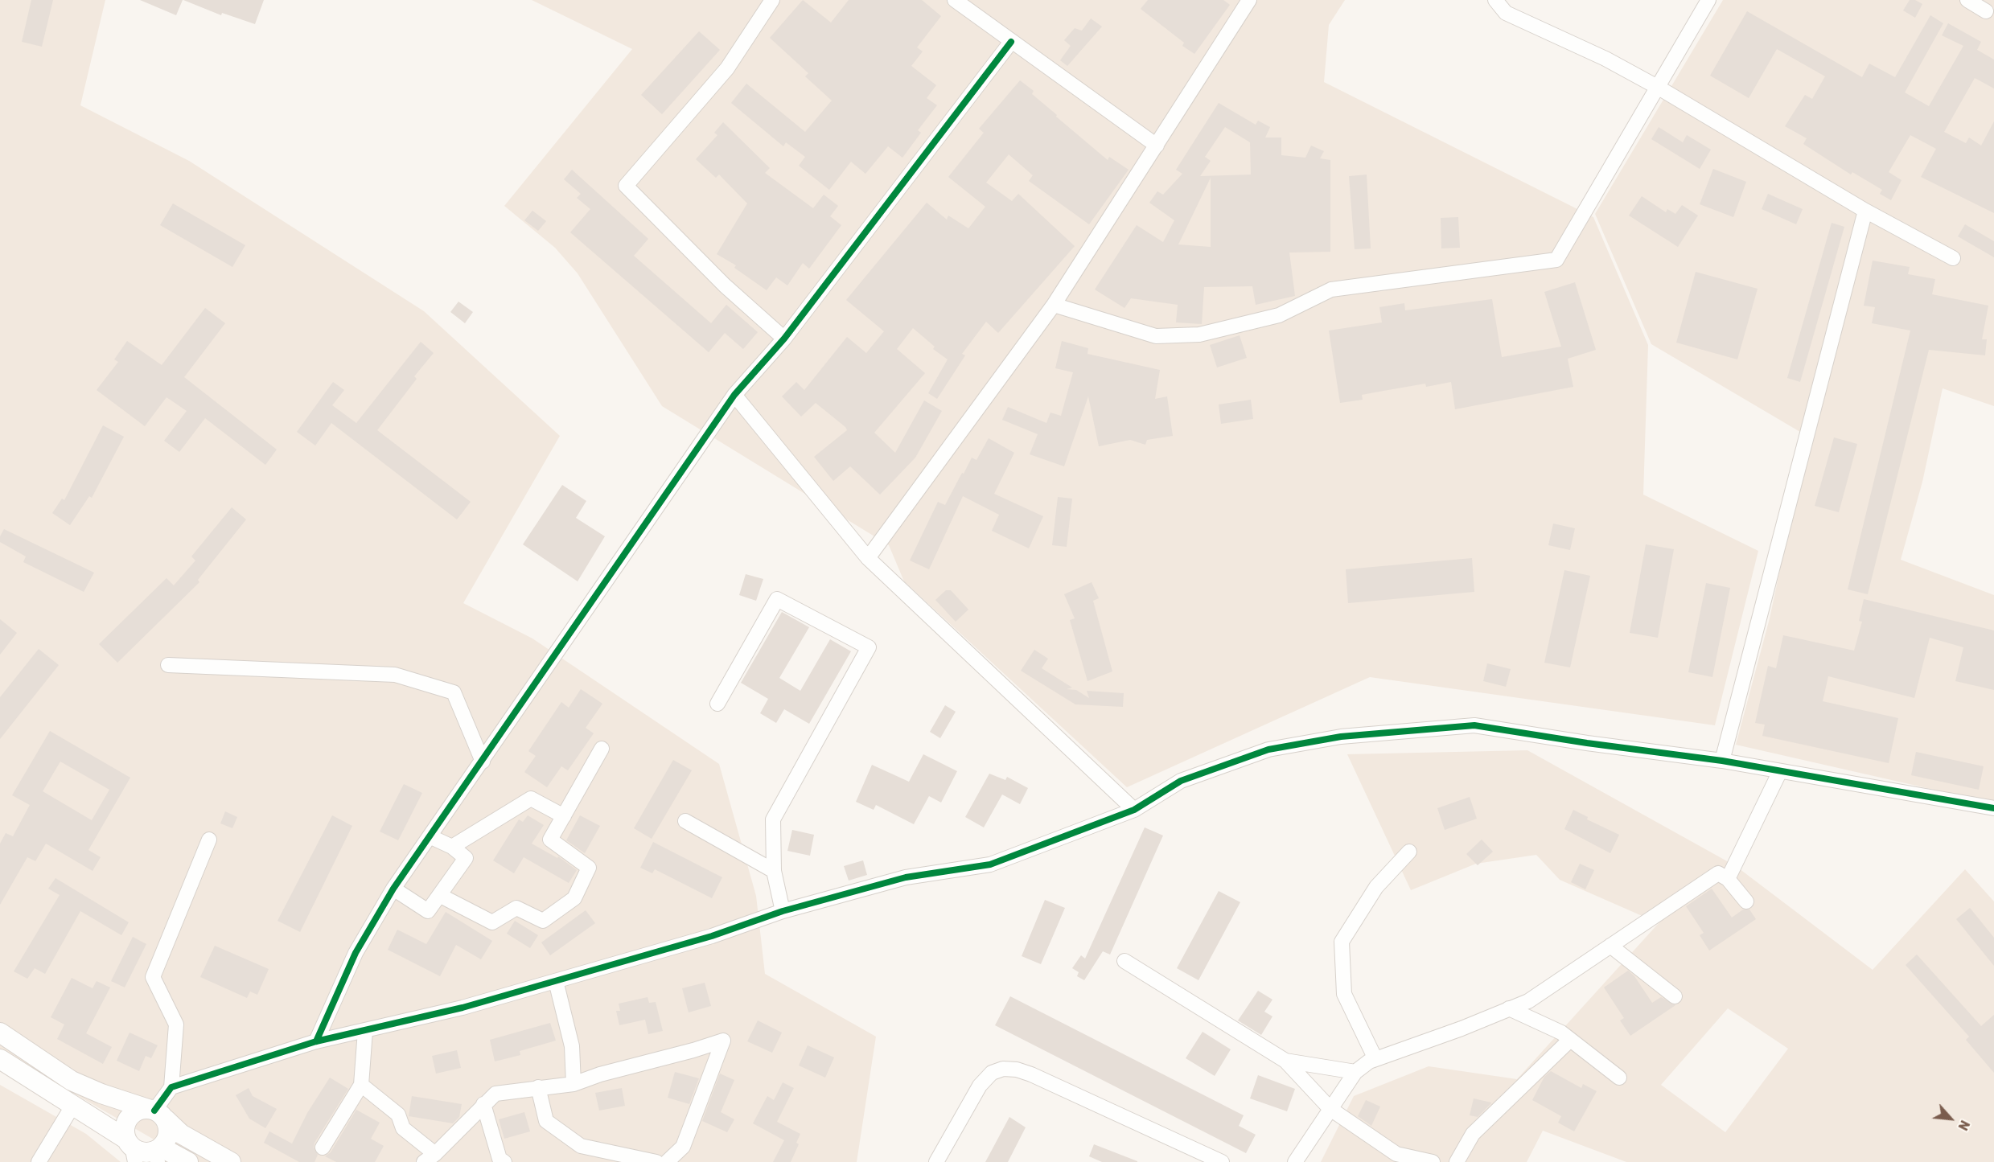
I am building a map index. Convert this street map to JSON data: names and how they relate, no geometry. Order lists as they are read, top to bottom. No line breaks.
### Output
{"north":"bottom right"}
